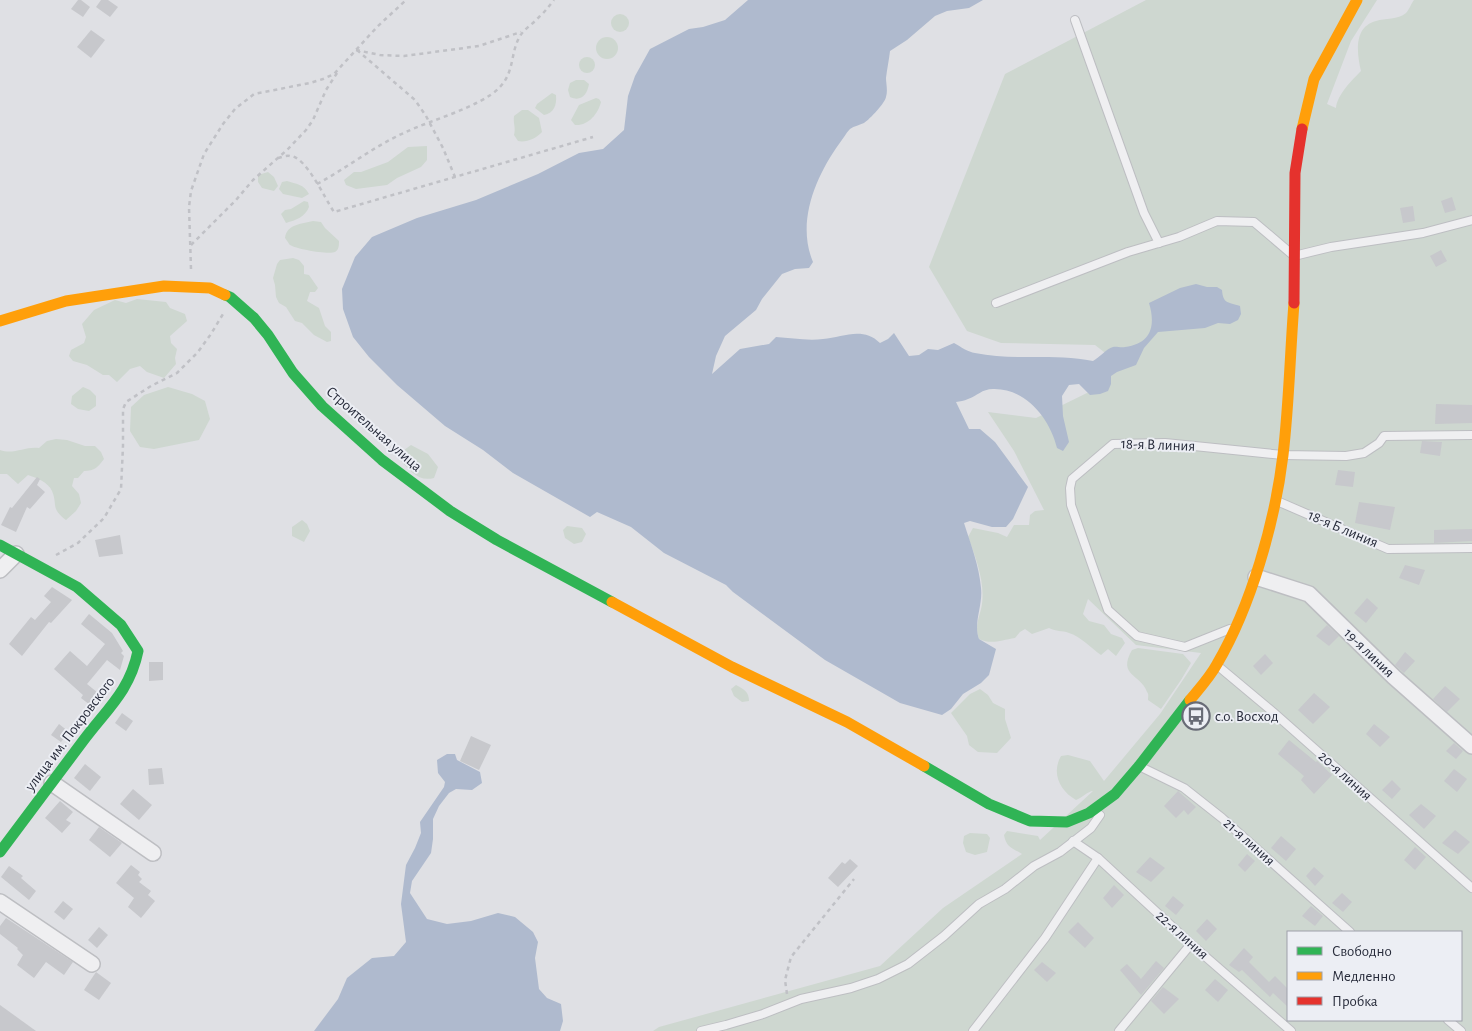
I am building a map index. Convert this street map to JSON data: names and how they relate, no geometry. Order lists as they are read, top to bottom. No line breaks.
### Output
{"streets":{"street":["Строительная улица","19-я линия","улица им. Покровского"],"lane":["18-я В линия","18-я Б линия","20-я линия","21-я линия","22-я линия"]},"crossings":[["Строительная улица","18-я В линия"],["Строительная улица","18-я Б линия"],["Строительная улица","19-я линия"],["Строительная улица","20-я линия"],["Строительная улица","21-я линия"]],"places":{"bus stop":["с.о. Восход"]},"legend":["Свободно","Медленно","Пробка"]}
